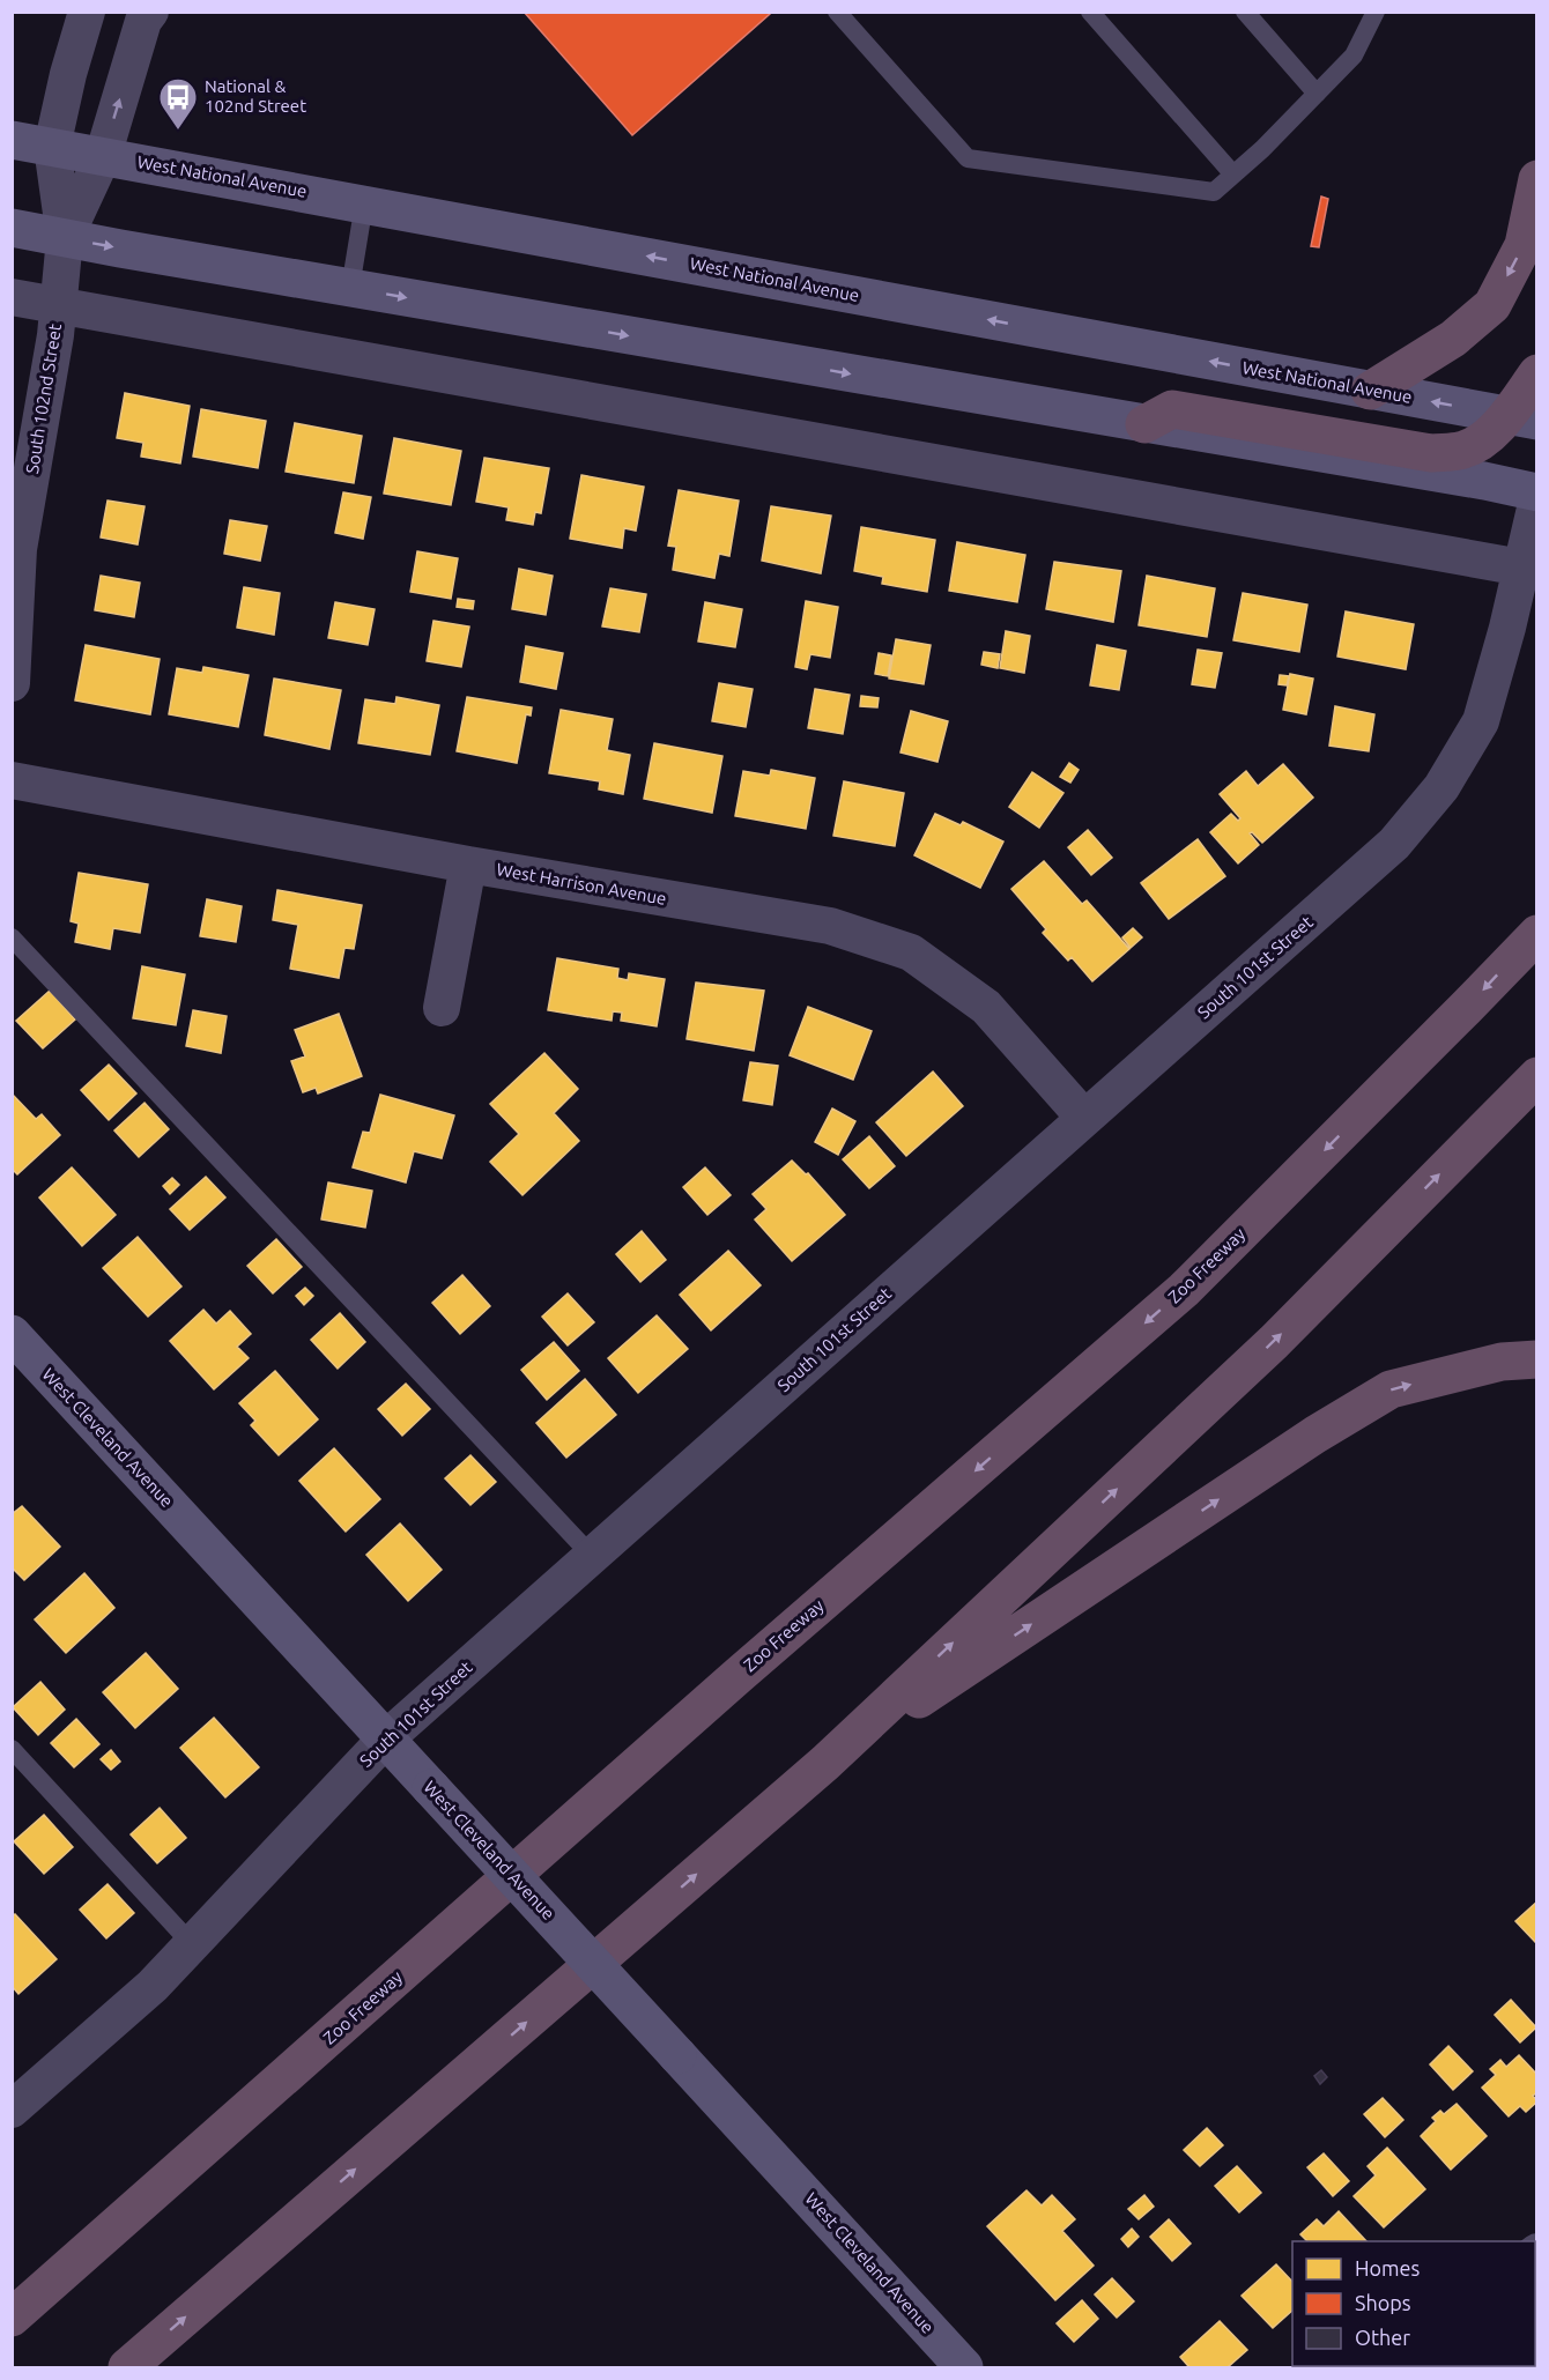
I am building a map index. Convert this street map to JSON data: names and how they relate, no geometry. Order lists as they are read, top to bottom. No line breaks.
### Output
{"streets":{"highway":["Zoo Freeway"],"main road":["West National Avenue","West Cleveland Avenue"],"street":["South 102nd Street","West Harrison Avenue","South 101st Street"]},"crossings":[["West National Avenue","South 102nd Street"],["West Harrison Avenue","South 101st Street"],["South 101st Street","West Cleveland Avenue"]],"places":{"bus stop":["National & 102nd Street"]},"legend":["Homes","Shops","Other"]}
